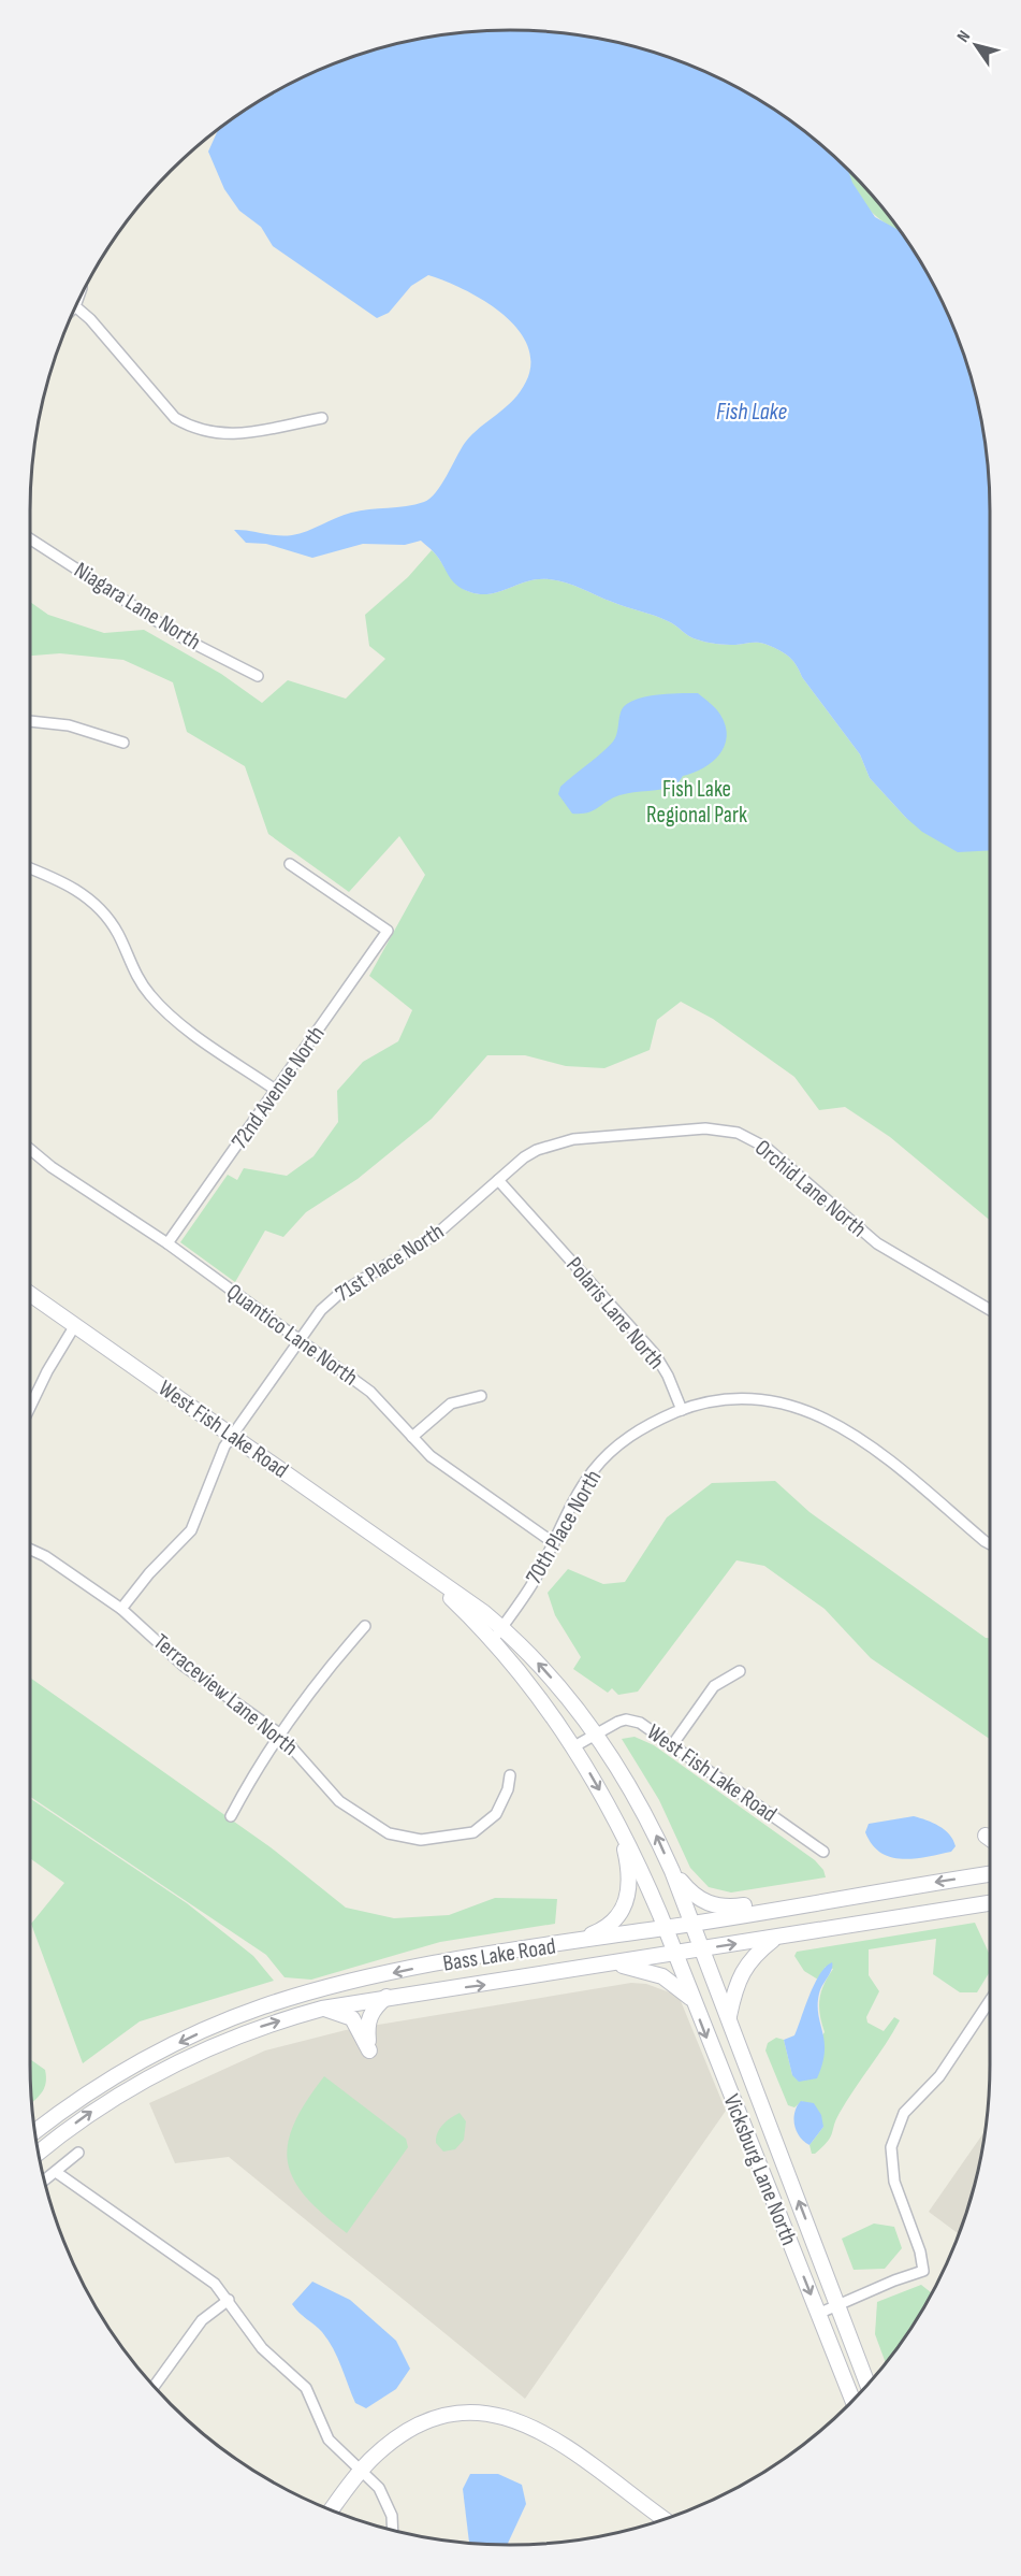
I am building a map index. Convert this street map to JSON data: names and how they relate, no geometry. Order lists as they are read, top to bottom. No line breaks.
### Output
{"streets":{"main road":["West Fish Lake Road","Bass Lake Road","Vicksburg Lane North"],"street":["Niagara Lane North","72nd Avenue North","Orchid Lane North","71st Place North","Polaris Lane North","Quantico Lane North","70th Place North","Terraceview Lane North"]},"crossings":[["72nd Avenue North","Quantico Lane North"],["Orchid Lane North","71st Place North"],["Orchid Lane North","Polaris Lane North"],["71st Place North","Polaris Lane North"],["71st Place North","Quantico Lane North"],["71st Place North","West Fish Lake Road"],["71st Place North","Terraceview Lane North"],["Polaris Lane North","70th Place North"],["Quantico Lane North","70th Place North"],["West Fish Lake Road","70th Place North"],["West Fish Lake Road","Bass Lake Road"],["West Fish Lake Road","Vicksburg Lane North"],["Bass Lake Road","Vicksburg Lane North"]],"water":["Fish Lake"],"parks":["Fish Lake Regional Park"],"north":"top left"}
